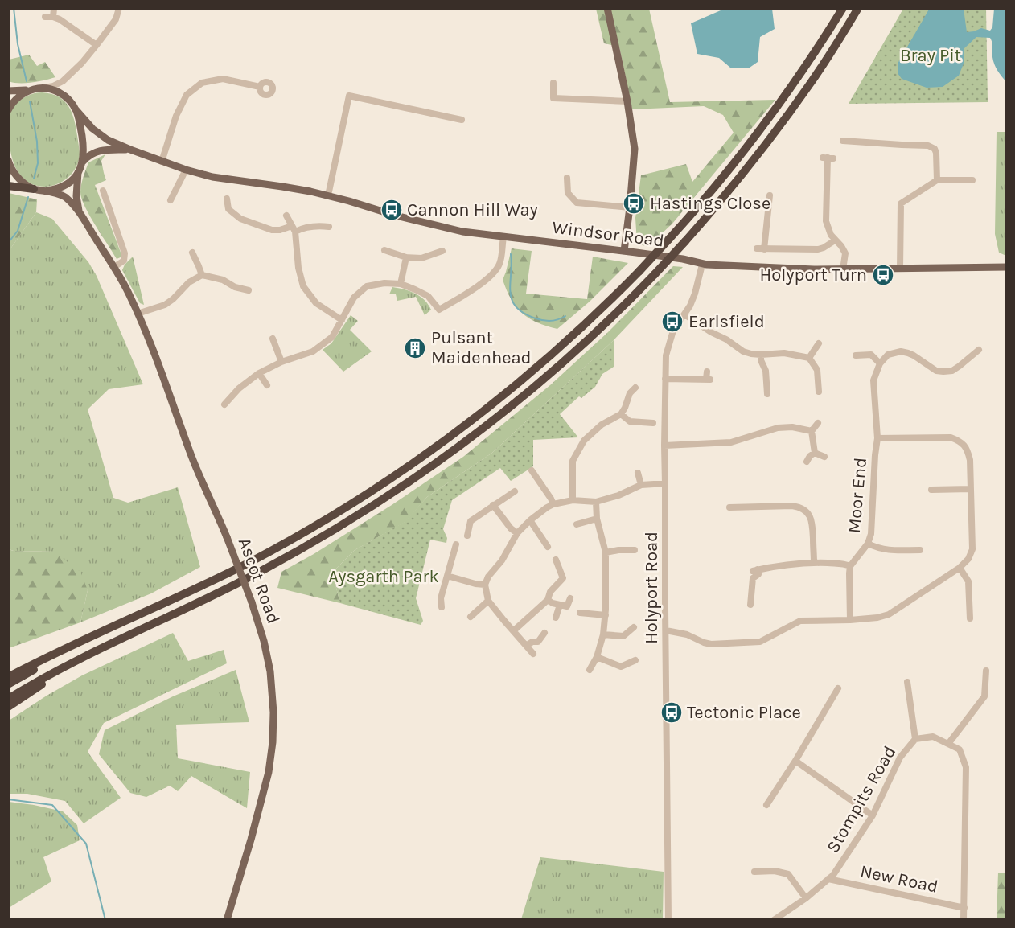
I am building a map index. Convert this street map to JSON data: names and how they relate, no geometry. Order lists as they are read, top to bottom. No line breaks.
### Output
{"streets":{"main road":["Windsor Road","Ascot Road"],"street":["Moor End","Holyport Road","Stompits Road","New Road"]},"crossings":[["Windsor Road","Holyport Road"],["Stompits Road","New Road"]],"parks":["Bray Pit","Aysgarth Park"],"places":{"bus stop":["Hastings Close","Cannon Hill Way","Holyport Turn","Earlsfield","Tectonic Place"],"building":["Pulsant Maidenhead"]}}
